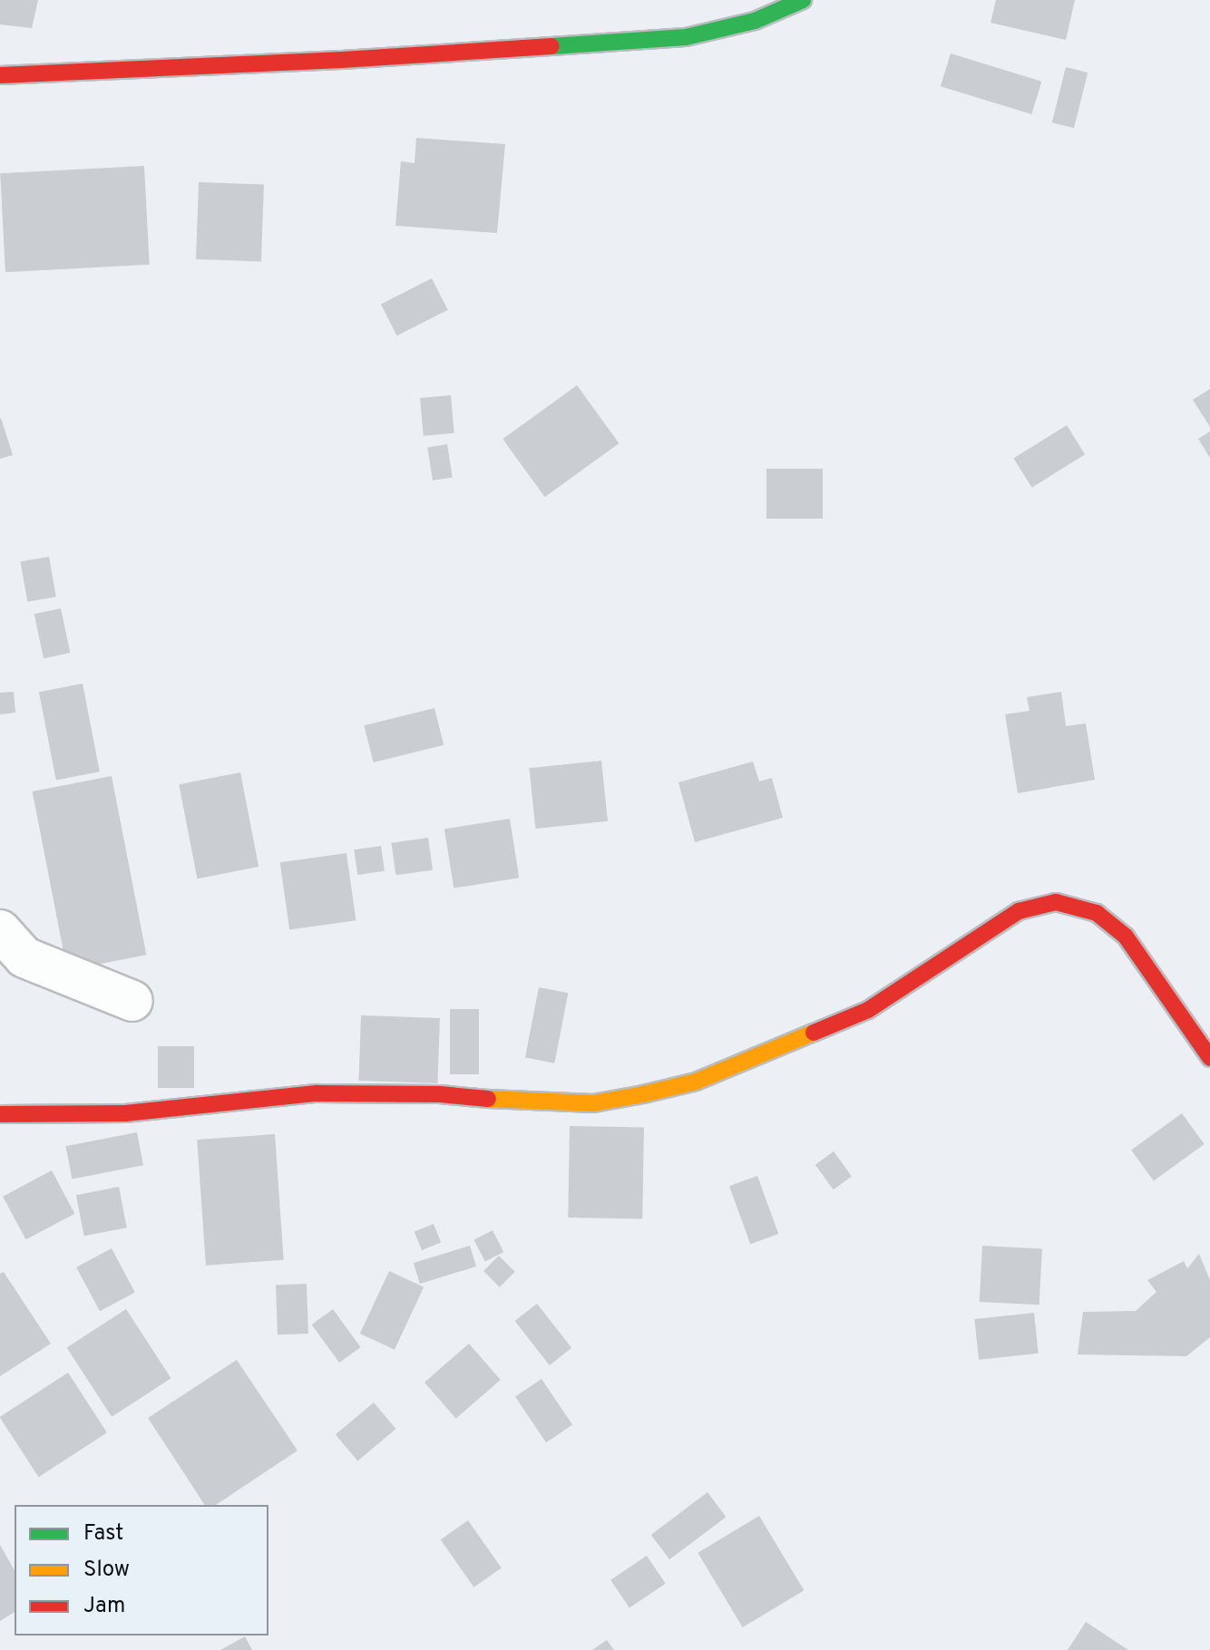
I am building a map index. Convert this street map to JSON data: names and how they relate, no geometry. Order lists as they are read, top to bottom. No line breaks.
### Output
{"legend":["Fast","Slow","Jam"]}
